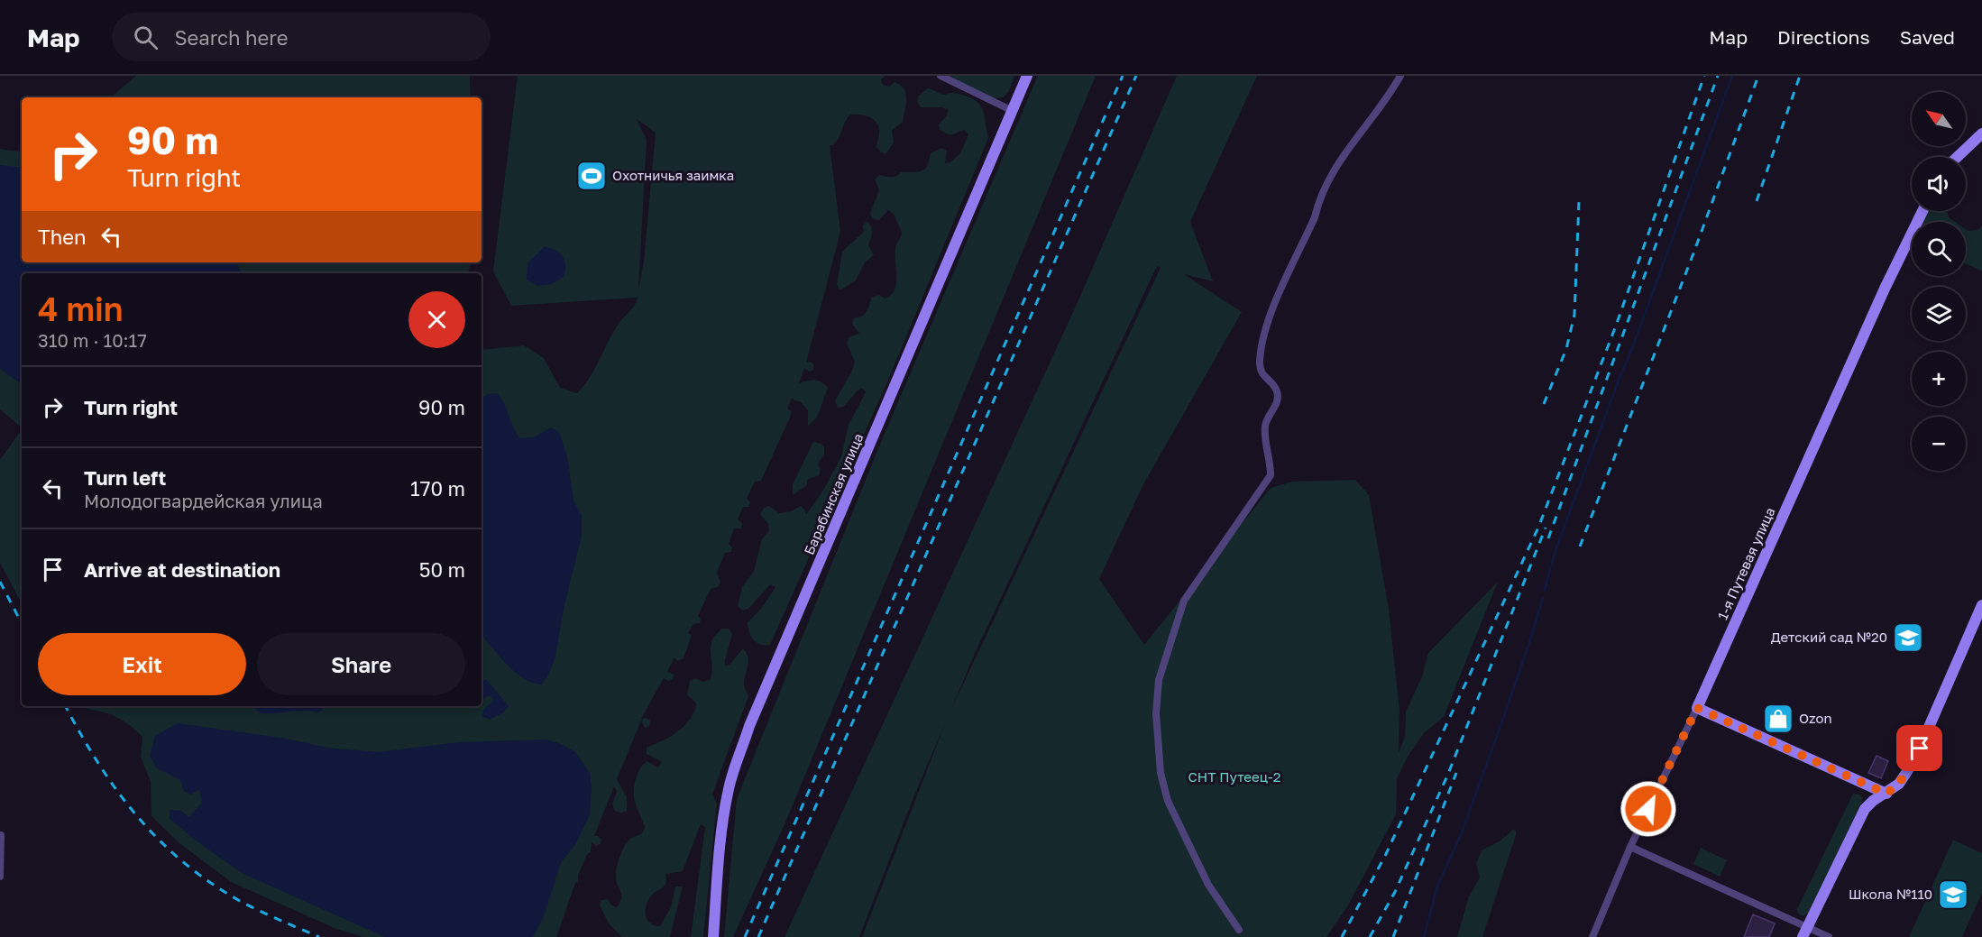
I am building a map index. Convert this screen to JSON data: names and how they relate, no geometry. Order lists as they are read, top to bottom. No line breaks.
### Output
{"streets":{"street":["Барабинская улица","1-я Путевая улица"]},"parks":["СНТ Путеец-2"],"places":{"sports":["Охотничья заимка"],"school or university":["Детский сад №20","Школа №110"],"shop":["Ozon"]},"north":"top left","page":{"header":"Map","search":"Search here","nav":["Map","Directions","Saved"],"map_buttons":["+","−"],"turn":["90 m","Turn right"],"then":"Then","heading":["4 min","310 m · 10:17"],"list":[{"name":"Turn right","value":"90 m"},{"name":"Turn left","note":"Молодогвардейская улица","value":"170 m"},{"name":"Arrive at destination","value":"50 m"}],"buttons":["Exit","Share"]}}
